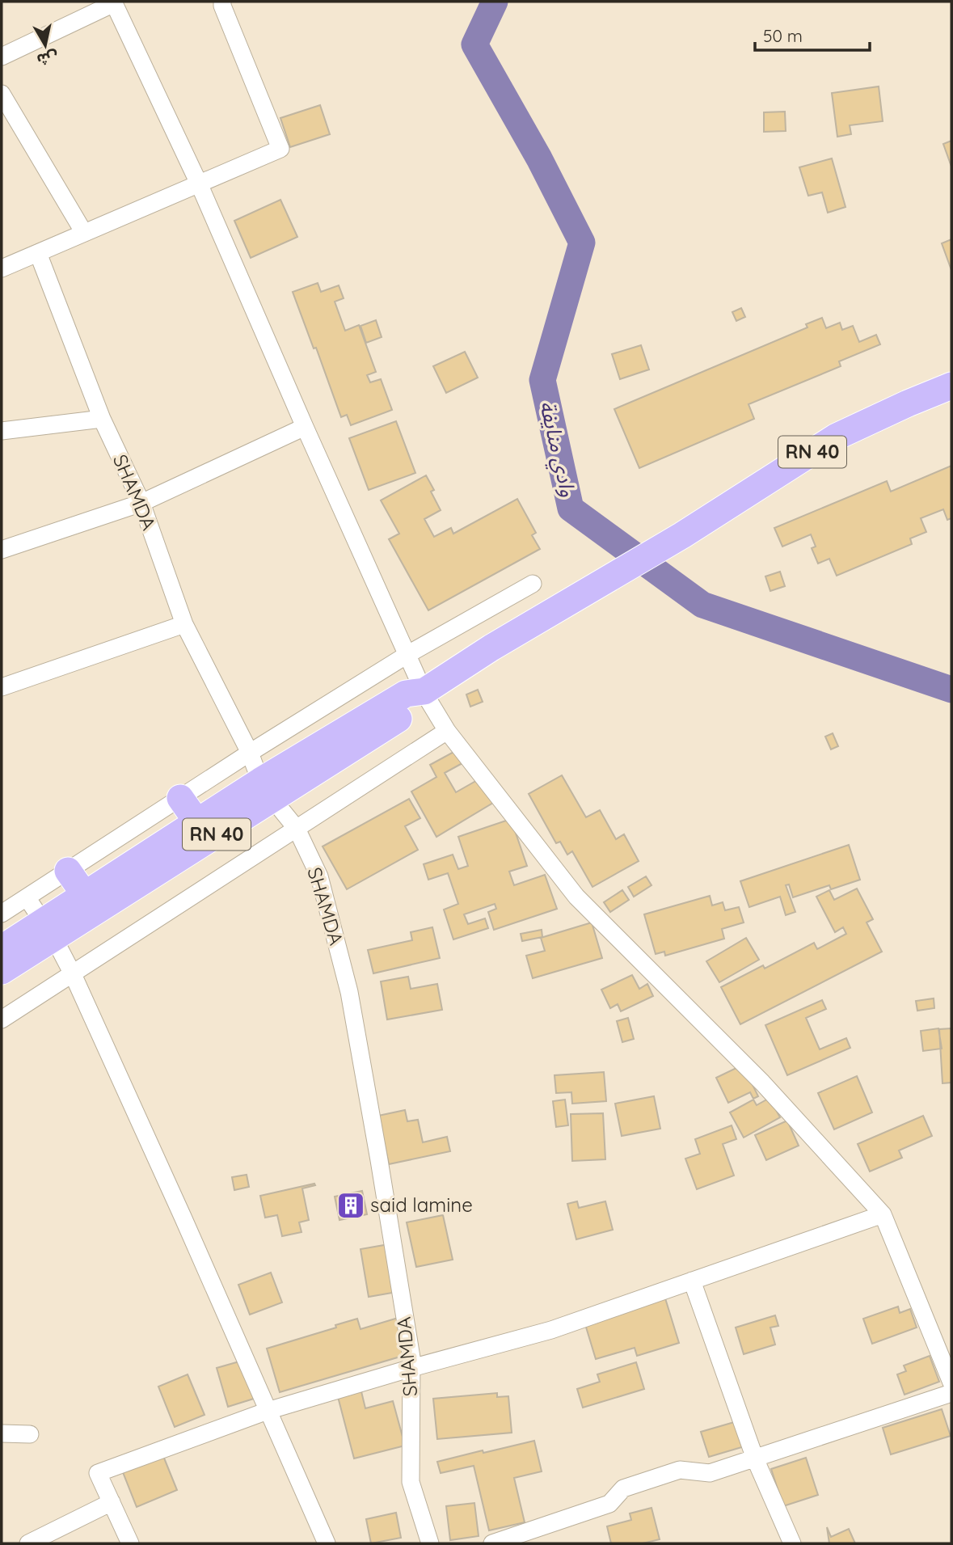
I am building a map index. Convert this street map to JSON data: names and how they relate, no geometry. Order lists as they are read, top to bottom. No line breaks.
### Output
{"streets":{"main road":["RN 40"],"street":["SHAMDA"]},"crossings":[["RN 40","SHAMDA"]],"water":["وادي منايفة"],"places":{"building":["said lamine"]},"scale_bar":"50 m","north":"bottom"}
